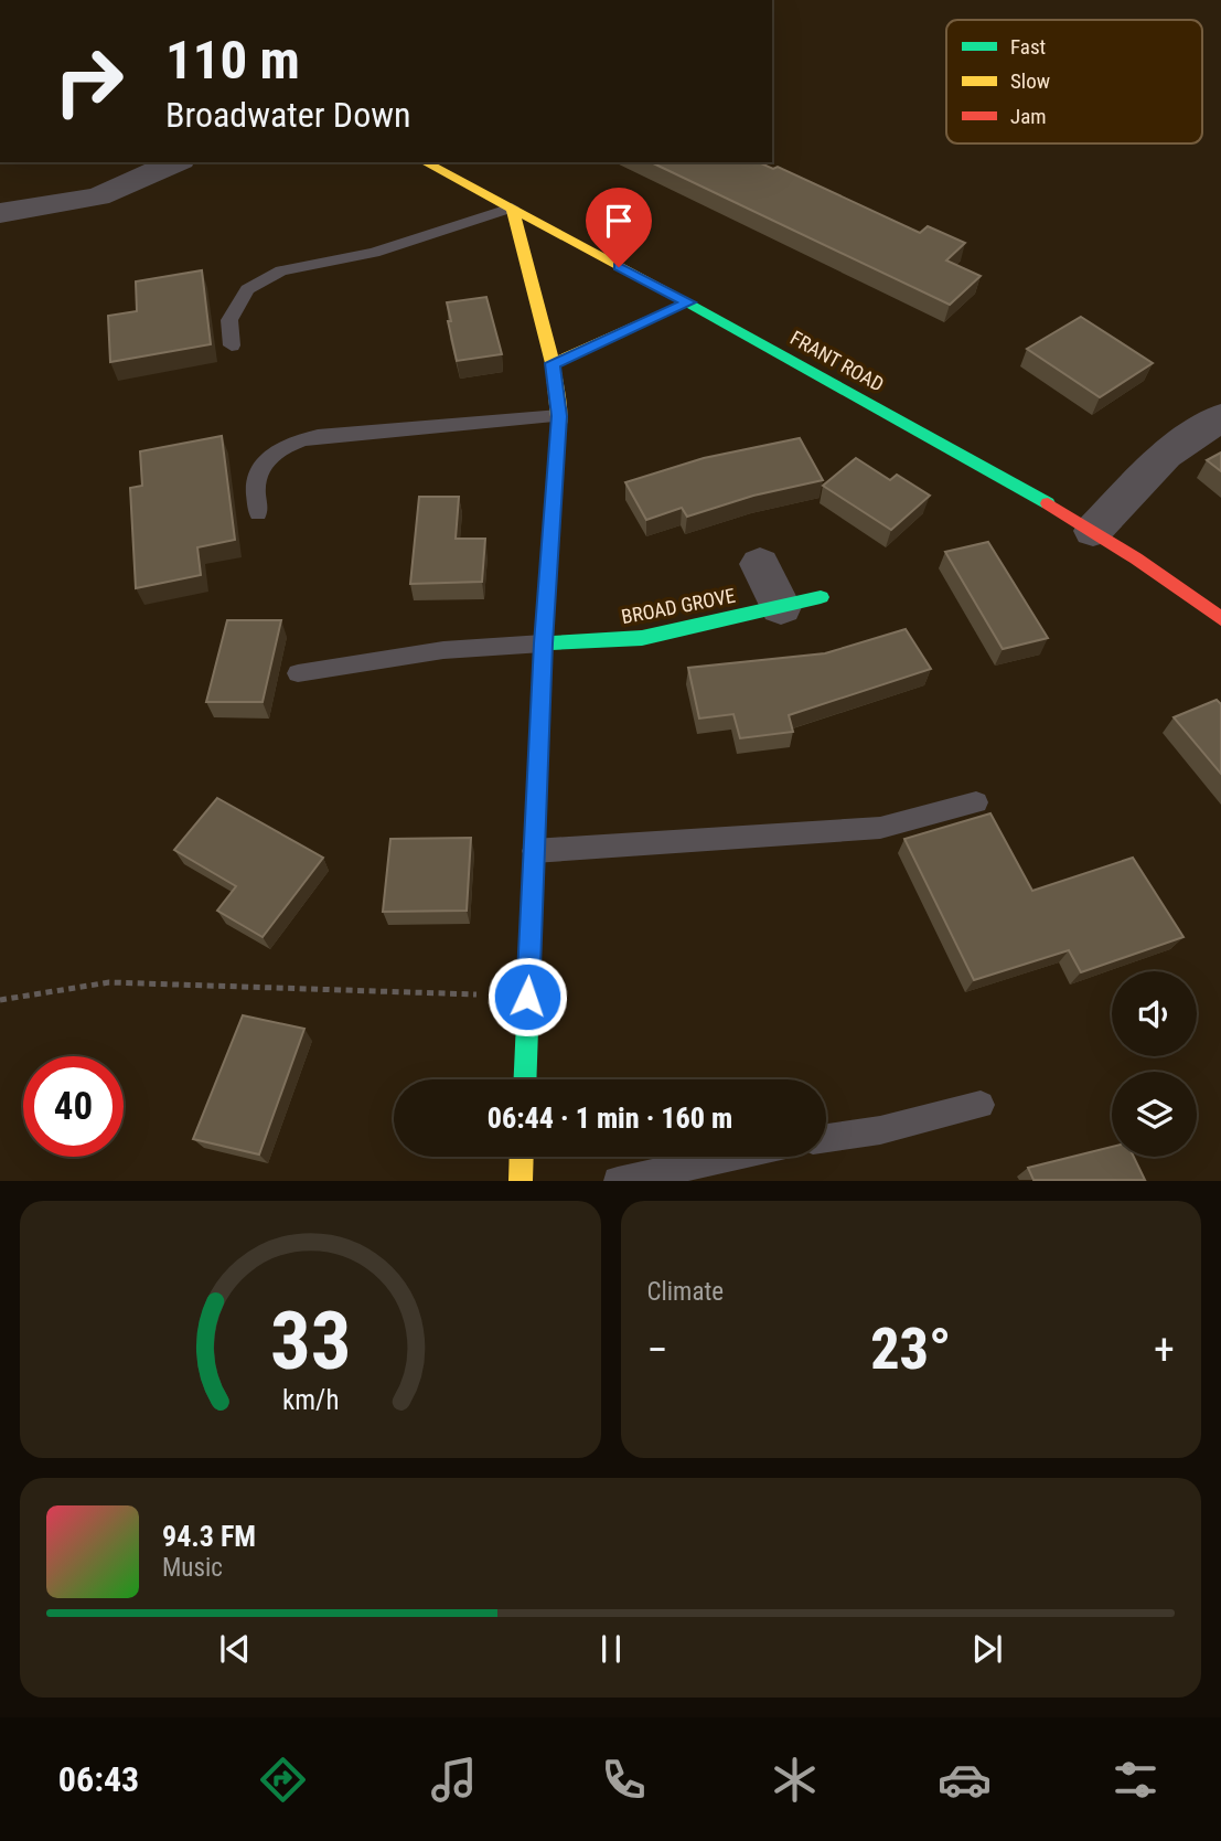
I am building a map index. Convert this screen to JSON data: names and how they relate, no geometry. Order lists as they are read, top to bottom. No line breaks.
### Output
{"streets":{"street":["FRANT ROAD","BROAD GROVE"]},"legend":["Fast","Slow","Jam"],"page":{"turn":["110 m","Broadwater Down"],"limit":"40","trip":"06:44 · 1 min · 160 m","tile":"Climate","heat":["−","23°","+"],"song":["94.3 FM","Music"],"tabs":"06:43","gauge":["33","km/h"]}}
